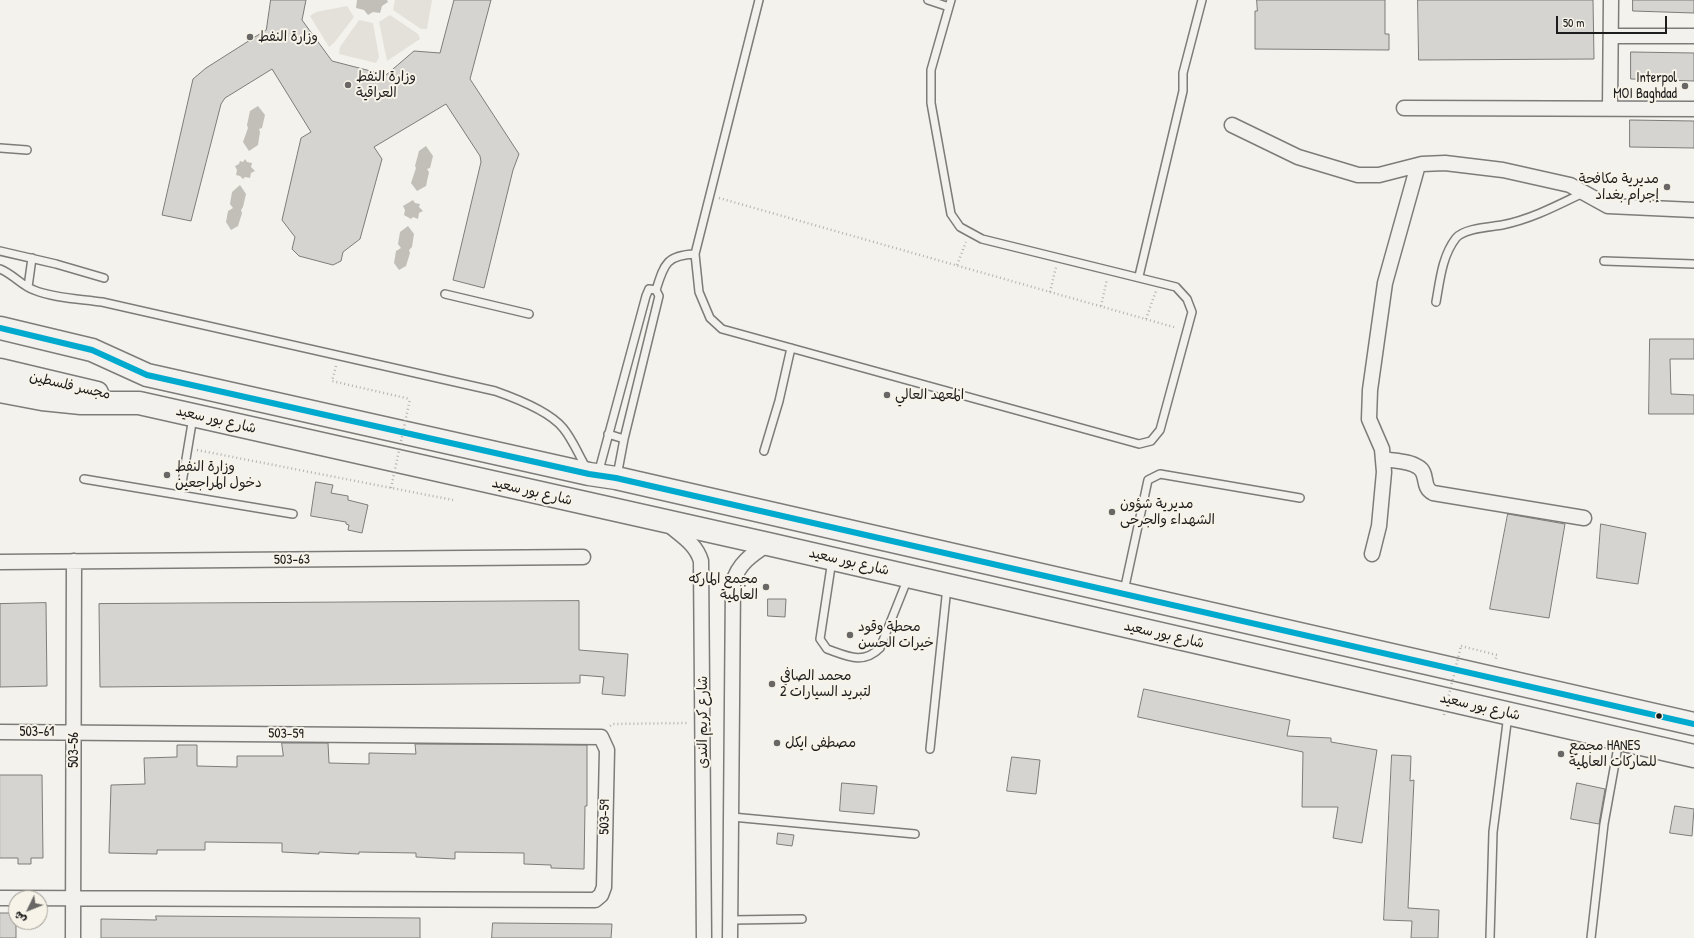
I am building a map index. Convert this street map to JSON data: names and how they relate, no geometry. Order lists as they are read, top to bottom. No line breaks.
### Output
{"streets":{"main road":["مجسر فلسطين","شارع بور سعيد"],"street":["503-63","شارع كريم الندى","503-61","503-59","503-56"]},"crossings":[["مجسر فلسطين","شارع بور سعيد"],["شارع بور سعيد","شارع كريم الندى"],["503-63","503-56"],["503-61","503-59"],["503-61","503-56"],["503-59","503-56"]],"places":["وزارة النفط","وزارة النفط العراقية","Interpol MOI Baghdad","مديرية مكافحة إجرام بغداد","المعهد العالي","وزارة النفط دخول المراجعين","مديرية شؤون الشهداء والجرحى","مجمع الماركه العالمية","محطة وقود خيرات الحسن","محمد الصافي لتبريد السيارات 2","مصطفى ايكل","مجمع HANES للماركات العالمية"],"scale_bar":"50 m","north":"bottom left"}
